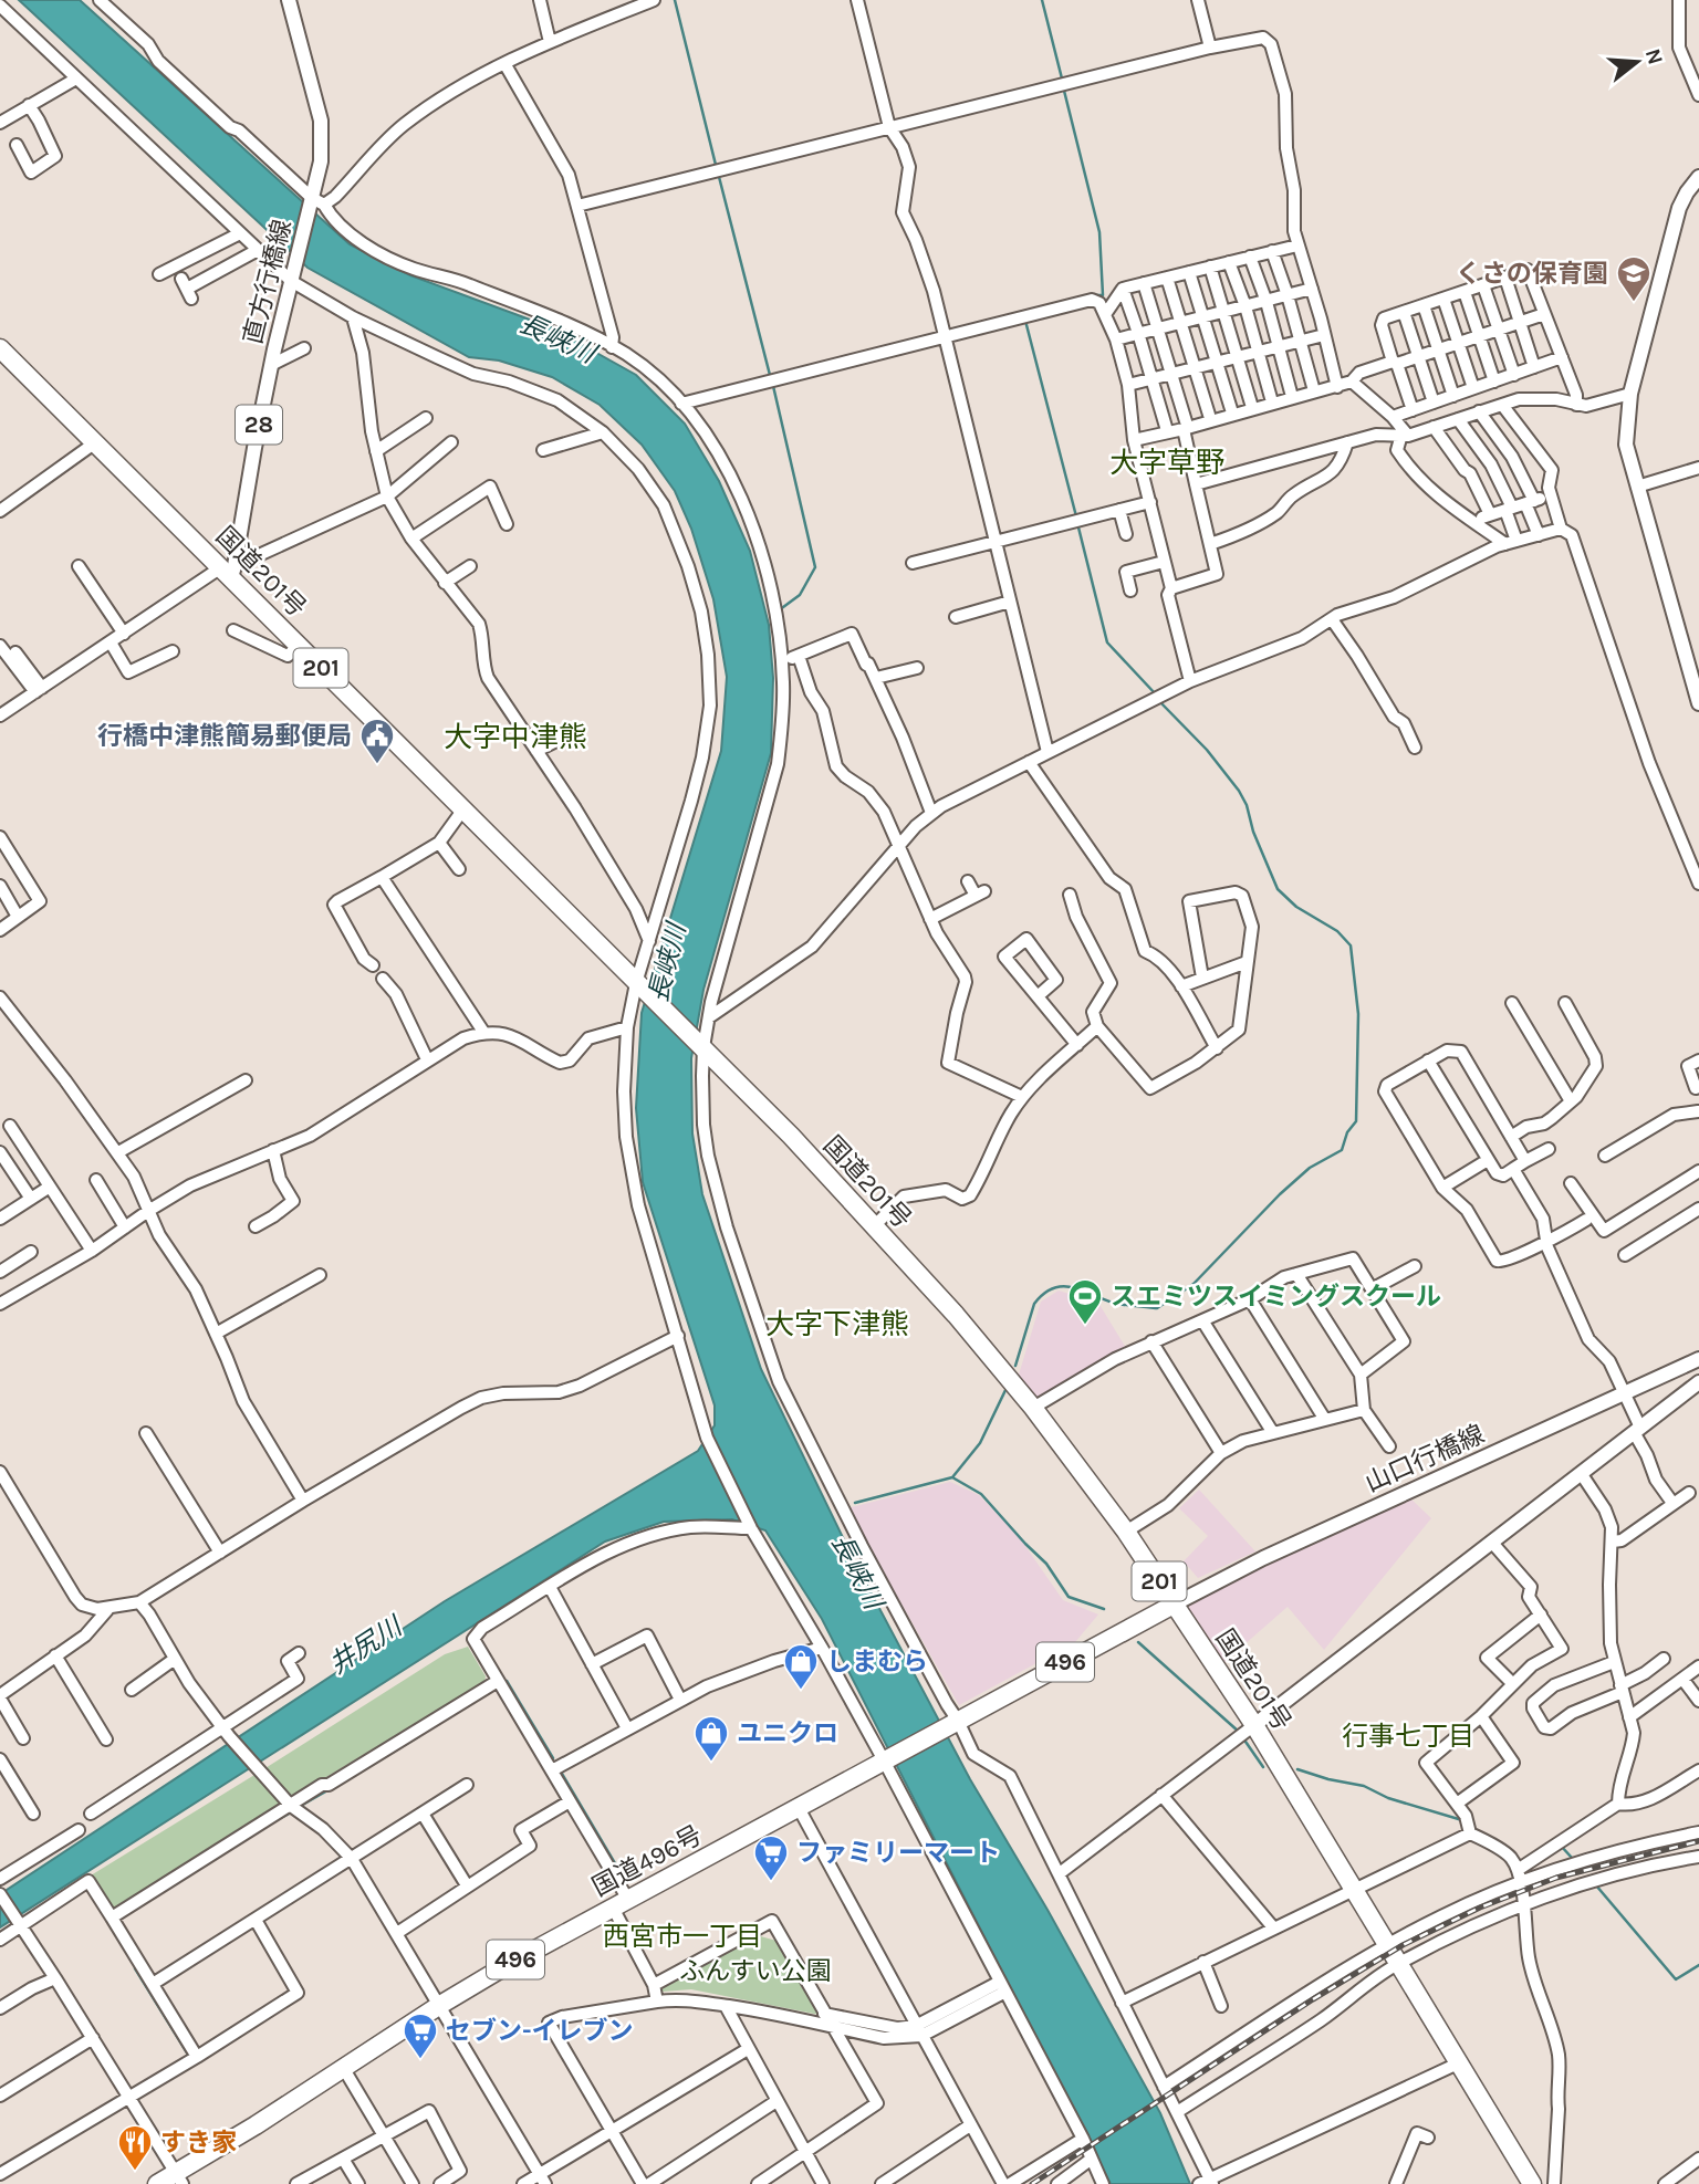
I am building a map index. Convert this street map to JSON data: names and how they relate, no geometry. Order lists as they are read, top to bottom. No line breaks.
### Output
{"streets":{"highway":["国道201号","201","496","国道496号"],"main road":["直方行橋線","28","山口行橋線"]},"crossings":[["直方行橋線","国道201号"],["国道201号","山口行橋線"],["国道201号","国道496号"],["山口行橋線","国道496号"]],"districts":["大字草野","大字中津熊","大字下津熊","行事七丁目","西宮市一丁目"],"water":["長峡川","井尻川"],"parks":["ふんすい公園"],"places":{"school or university":["くさの保育園"],"public building":["行橋中津熊簡易郵便局"],"sports":["スエミツスイミングスクール"],"shop":["しまむら","ユニクロ"],"supermarket":["ファミリーマート","セブン-イレブン"],"restaurant":["すき家"]},"north":"right"}
